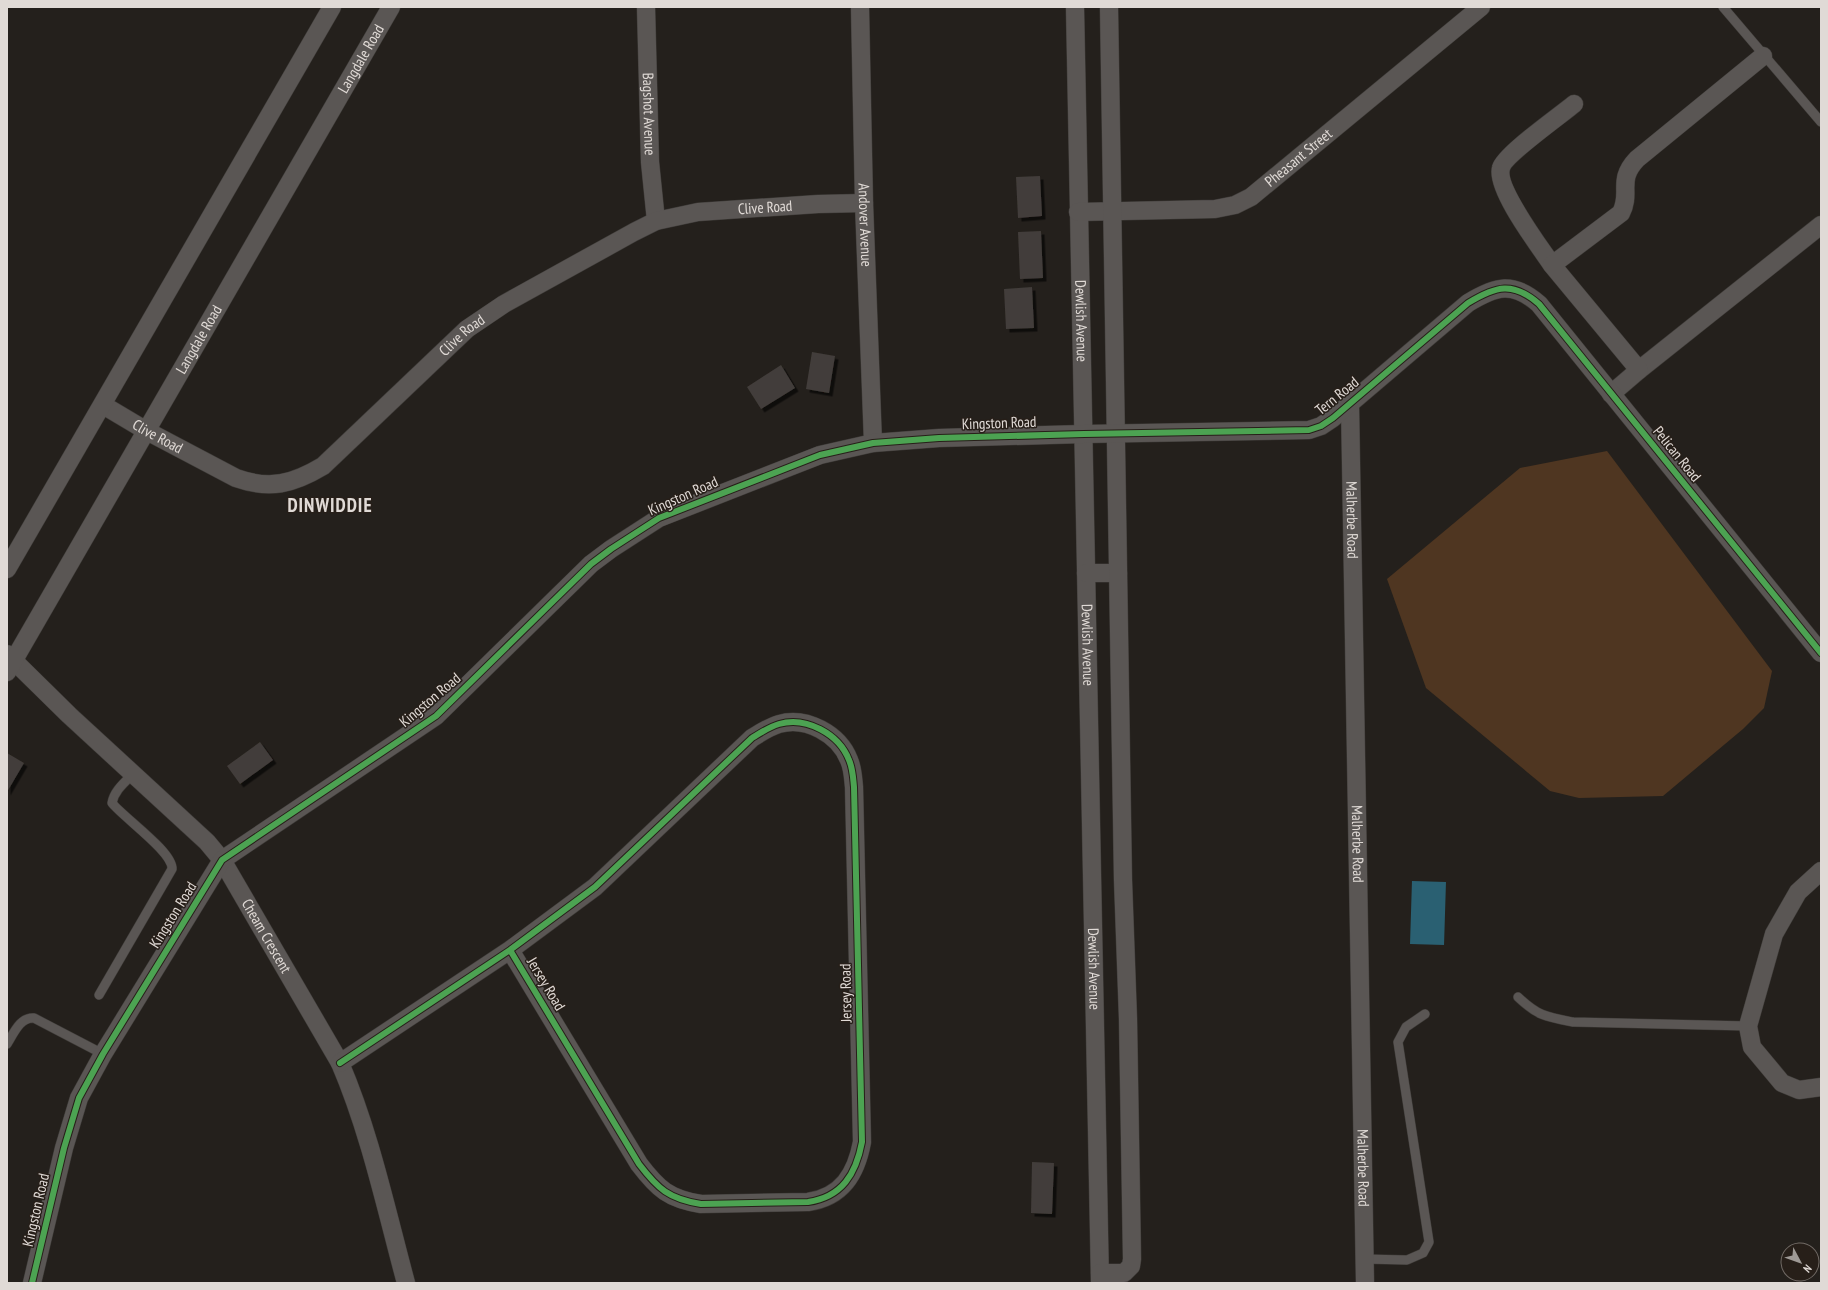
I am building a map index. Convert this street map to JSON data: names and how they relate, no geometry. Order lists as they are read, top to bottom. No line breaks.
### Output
{"streets":{"street":["Langdale Road","Bagshot Avenue","Pheasant Street","Clive Road","Andover Avenue","Dewlish Avenue","Tern Road","Kingston Road","Pelican Road","Malherbe Road","Cheam Crescent","Jersey Road"]},"crossings":[["Langdale Road","Clive Road"],["Langdale Road","Cheam Crescent"],["Bagshot Avenue","Clive Road"],["Pheasant Street","Dewlish Avenue"],["Clive Road","Andover Avenue"],["Andover Avenue","Kingston Road"],["Dewlish Avenue","Tern Road"],["Dewlish Avenue","Kingston Road"],["Tern Road","Kingston Road"],["Tern Road","Pelican Road"],["Tern Road","Malherbe Road"],["Kingston Road","Cheam Crescent"],["Cheam Crescent","Jersey Road"]],"districts":["DINWIDDIE"],"north":"bottom right"}
